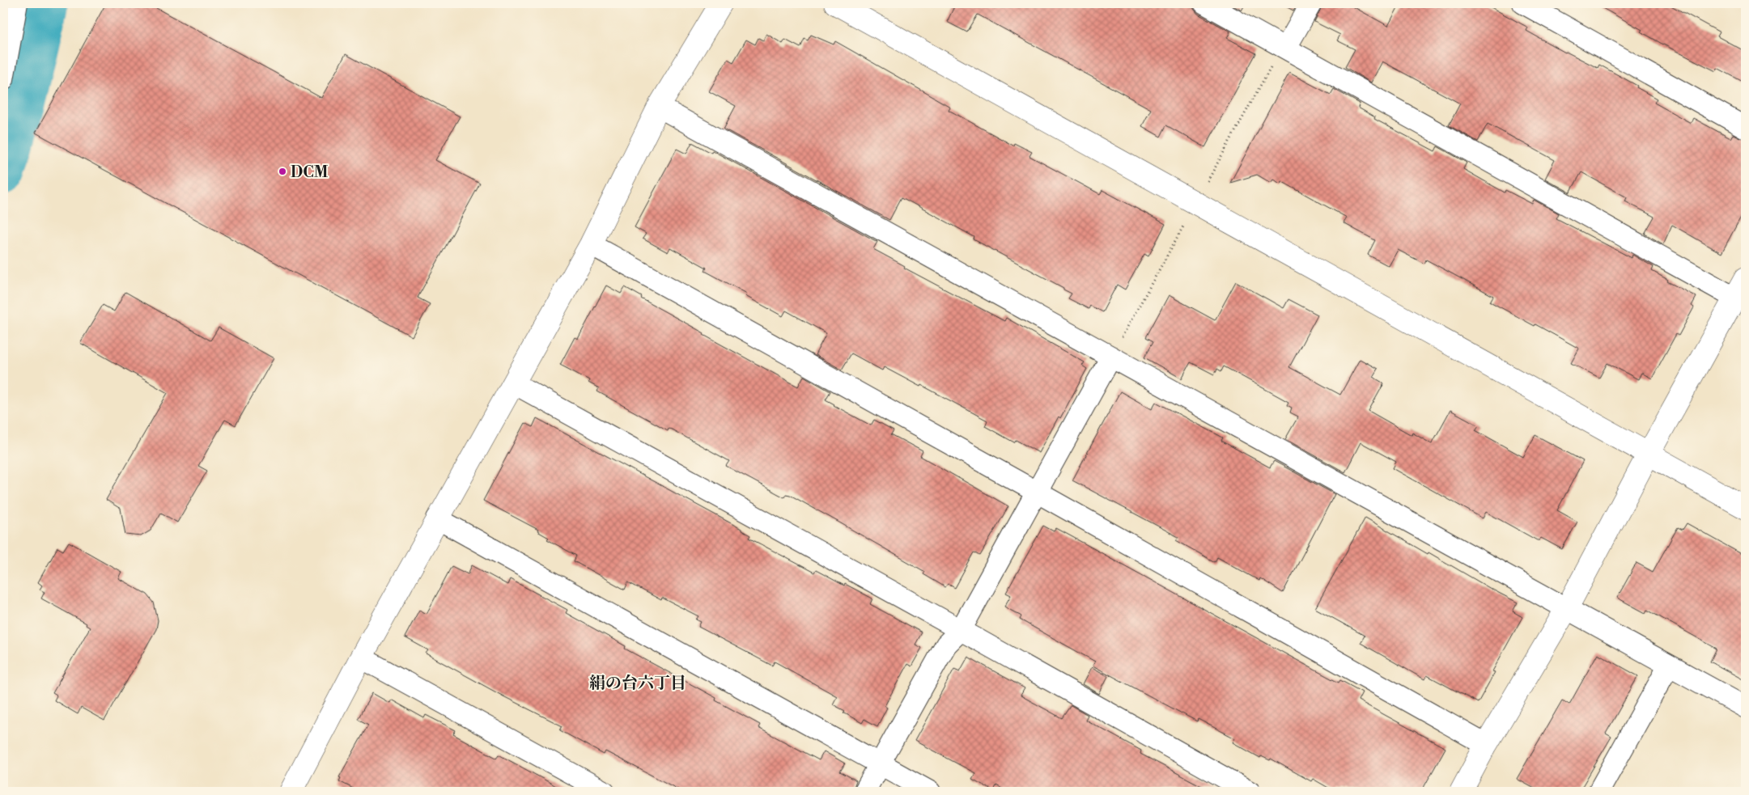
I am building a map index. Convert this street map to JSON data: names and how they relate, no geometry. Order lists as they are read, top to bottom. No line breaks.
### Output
{"districts":["絹の台六丁目"],"places":["DCM"]}
